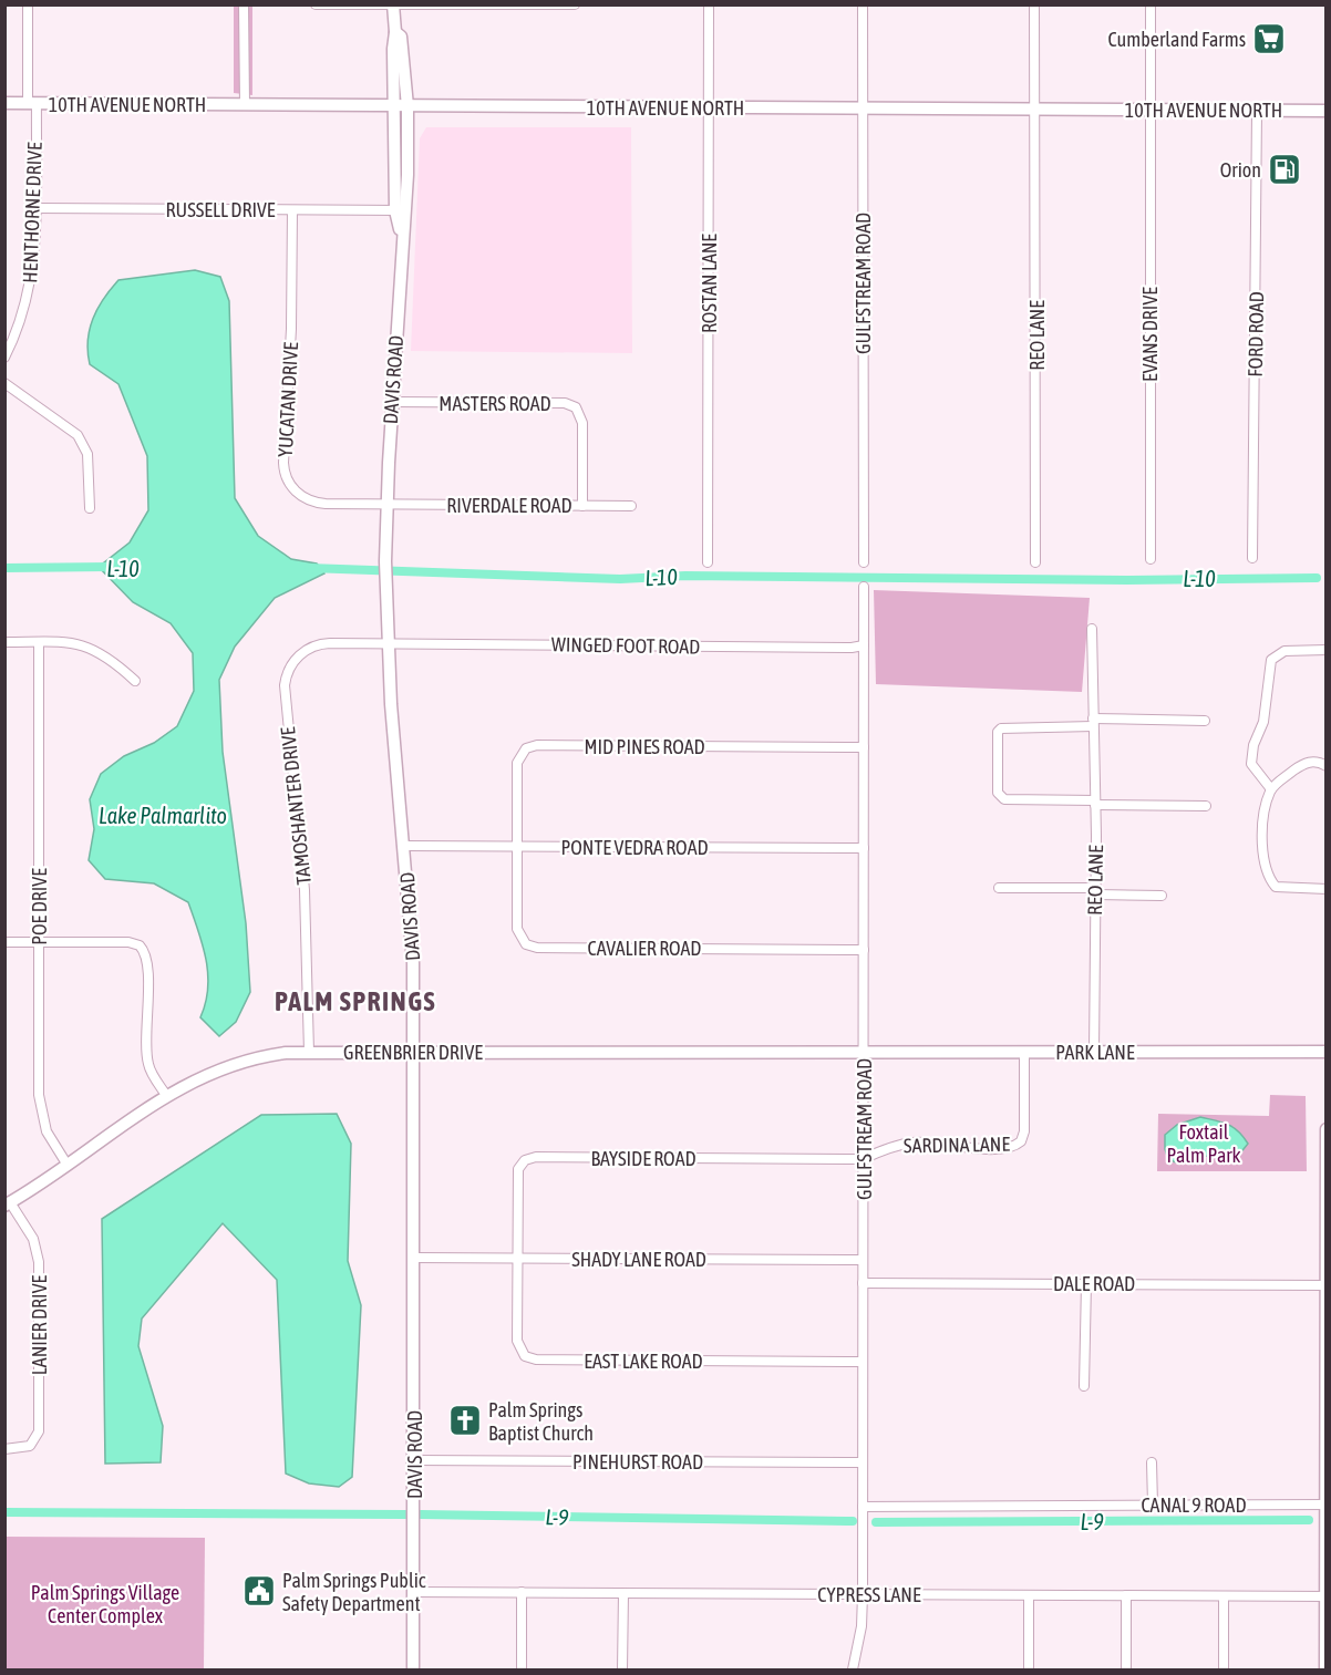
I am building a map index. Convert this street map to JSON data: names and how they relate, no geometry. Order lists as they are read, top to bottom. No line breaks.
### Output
{"streets":{"street":["10TH AVENUE NORTH","RUSSELL DRIVE","HENTHORNE DRIVE","ROSTAN LANE","GULFSTREAM ROAD","EVANS DRIVE","FORD ROAD","REO LANE","DAVIS ROAD","YUCATAN DRIVE","MASTERS ROAD","RIVERDALE ROAD","WINGED FOOT ROAD","MID PINES ROAD","TAMOSHANTER DRIVE","PONTE VEDRA ROAD","POE DRIVE","CAVALIER ROAD","GREENBRIER DRIVE","PARK LANE","SARDINA LANE","BAYSIDE ROAD","SHADY LANE ROAD","DALE ROAD","LANIER DRIVE","EAST LAKE ROAD","PINEHURST ROAD","CANAL 9 ROAD","CYPRESS LANE"]},"crossings":[["10TH AVENUE NORTH","HENTHORNE DRIVE"],["10TH AVENUE NORTH","ROSTAN LANE"],["10TH AVENUE NORTH","GULFSTREAM ROAD"],["10TH AVENUE NORTH","EVANS DRIVE"],["10TH AVENUE NORTH","FORD ROAD"],["10TH AVENUE NORTH","REO LANE"],["10TH AVENUE NORTH","DAVIS ROAD"],["RUSSELL DRIVE","HENTHORNE DRIVE"],["RUSSELL DRIVE","DAVIS ROAD"],["RUSSELL DRIVE","YUCATAN DRIVE"],["GULFSTREAM ROAD","WINGED FOOT ROAD"],["GULFSTREAM ROAD","MID PINES ROAD"],["GULFSTREAM ROAD","PONTE VEDRA ROAD"],["GULFSTREAM ROAD","CAVALIER ROAD"],["GULFSTREAM ROAD","GREENBRIER DRIVE"],["GULFSTREAM ROAD","PARK LANE"],["GULFSTREAM ROAD","SARDINA LANE"],["GULFSTREAM ROAD","BAYSIDE ROAD"],["GULFSTREAM ROAD","SHADY LANE ROAD"],["GULFSTREAM ROAD","DALE ROAD"],["GULFSTREAM ROAD","EAST LAKE ROAD"],["GULFSTREAM ROAD","PINEHURST ROAD"],["GULFSTREAM ROAD","CANAL 9 ROAD"],["GULFSTREAM ROAD","CYPRESS LANE"],["REO LANE","PARK LANE"],["DAVIS ROAD","YUCATAN DRIVE"],["DAVIS ROAD","MASTERS ROAD"],["DAVIS ROAD","RIVERDALE ROAD"],["DAVIS ROAD","WINGED FOOT ROAD"],["DAVIS ROAD","TAMOSHANTER DRIVE"],["DAVIS ROAD","PONTE VEDRA ROAD"],["DAVIS ROAD","GREENBRIER DRIVE"],["DAVIS ROAD","SHADY LANE ROAD"],["DAVIS ROAD","PINEHURST ROAD"],["DAVIS ROAD","CYPRESS LANE"],["YUCATAN DRIVE","RIVERDALE ROAD"],["MASTERS ROAD","RIVERDALE ROAD"],["WINGED FOOT ROAD","TAMOSHANTER DRIVE"],["MID PINES ROAD","PONTE VEDRA ROAD"],["MID PINES ROAD","CAVALIER ROAD"],["TAMOSHANTER DRIVE","GREENBRIER DRIVE"],["PONTE VEDRA ROAD","CAVALIER ROAD"],["POE DRIVE","GREENBRIER DRIVE"],["GREENBRIER DRIVE","PARK LANE"],["GREENBRIER DRIVE","LANIER DRIVE"],["PARK LANE","SARDINA LANE"],["SARDINA LANE","BAYSIDE ROAD"],["BAYSIDE ROAD","SHADY LANE ROAD"],["BAYSIDE ROAD","EAST LAKE ROAD"],["SHADY LANE ROAD","EAST LAKE ROAD"]],"districts":["PALM SPRINGS"],"water":["L-10","Lake Palmarlito","L-9"],"parks":["Foxtail Palm Park","Palm Springs Village Center Complex"],"places":{"supermarket":["Cumberland Farms"],"fuel station":["Orion"],"church":["Palm Springs Baptist Church"],"public building":["Palm Springs Public Safety Department"]}}
